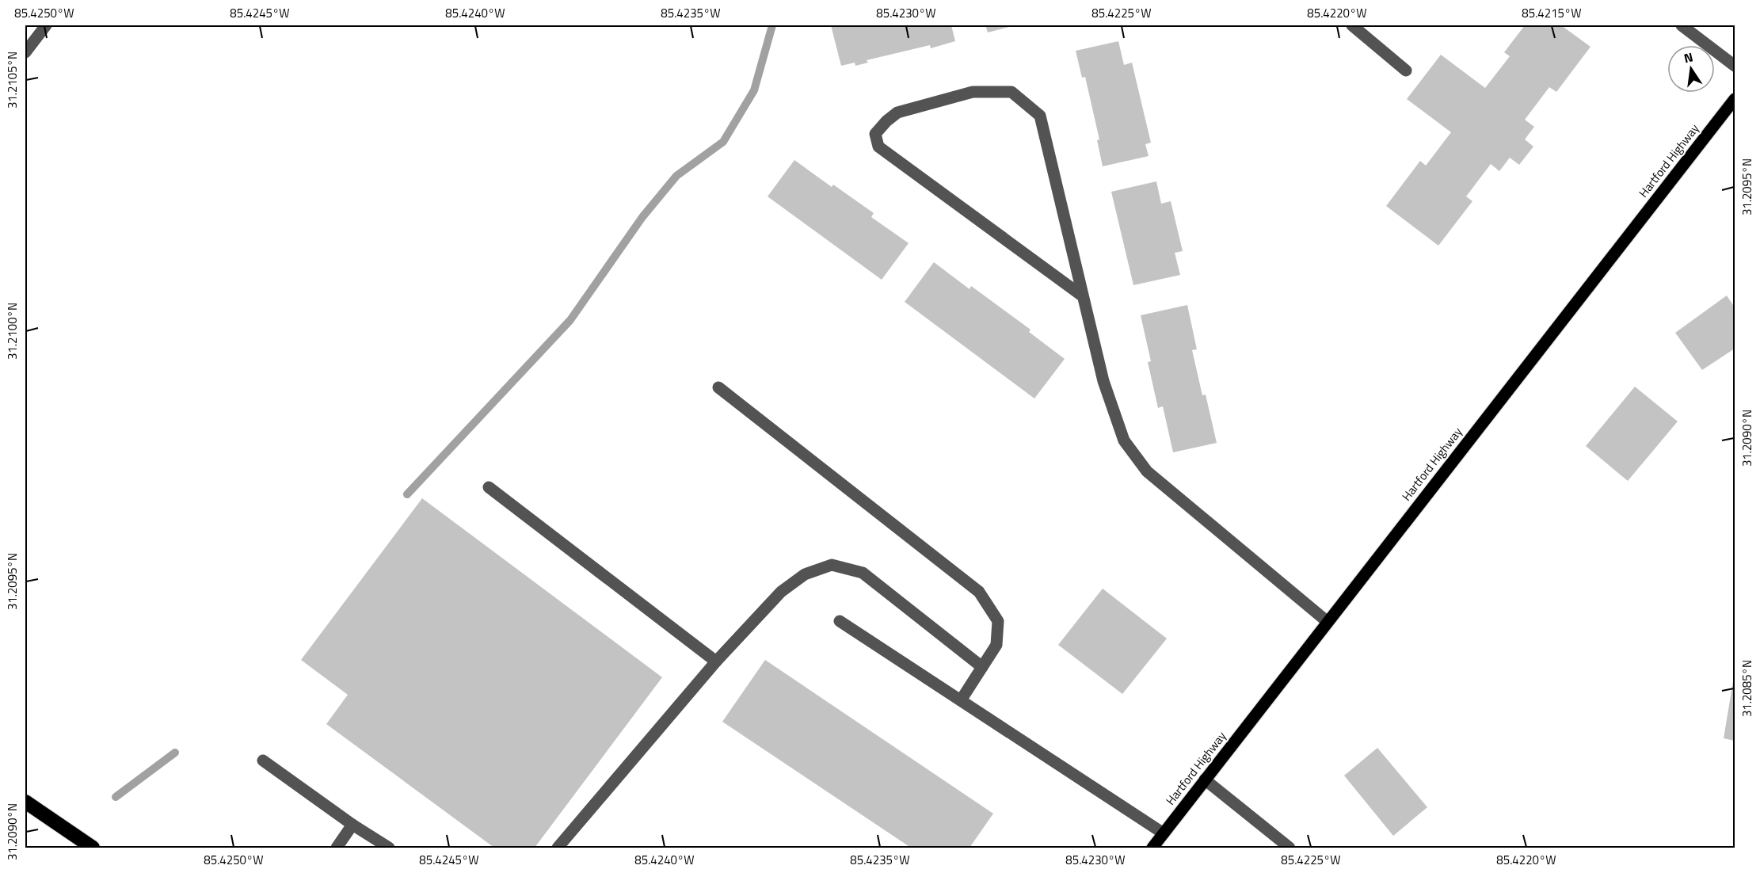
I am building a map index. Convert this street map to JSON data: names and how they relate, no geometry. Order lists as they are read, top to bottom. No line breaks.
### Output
{"streets":{"main road":["Hartford Highway"]},"north":"top","coordinates":["85.4250°W","85.4245°W","85.4240°W","85.4235°W","85.4230°W","85.4225°W","85.4220°W","85.4215°W","31.2105°N","31.2095°N","31.2100°N","31.2090°N","31.2085°N"]}
